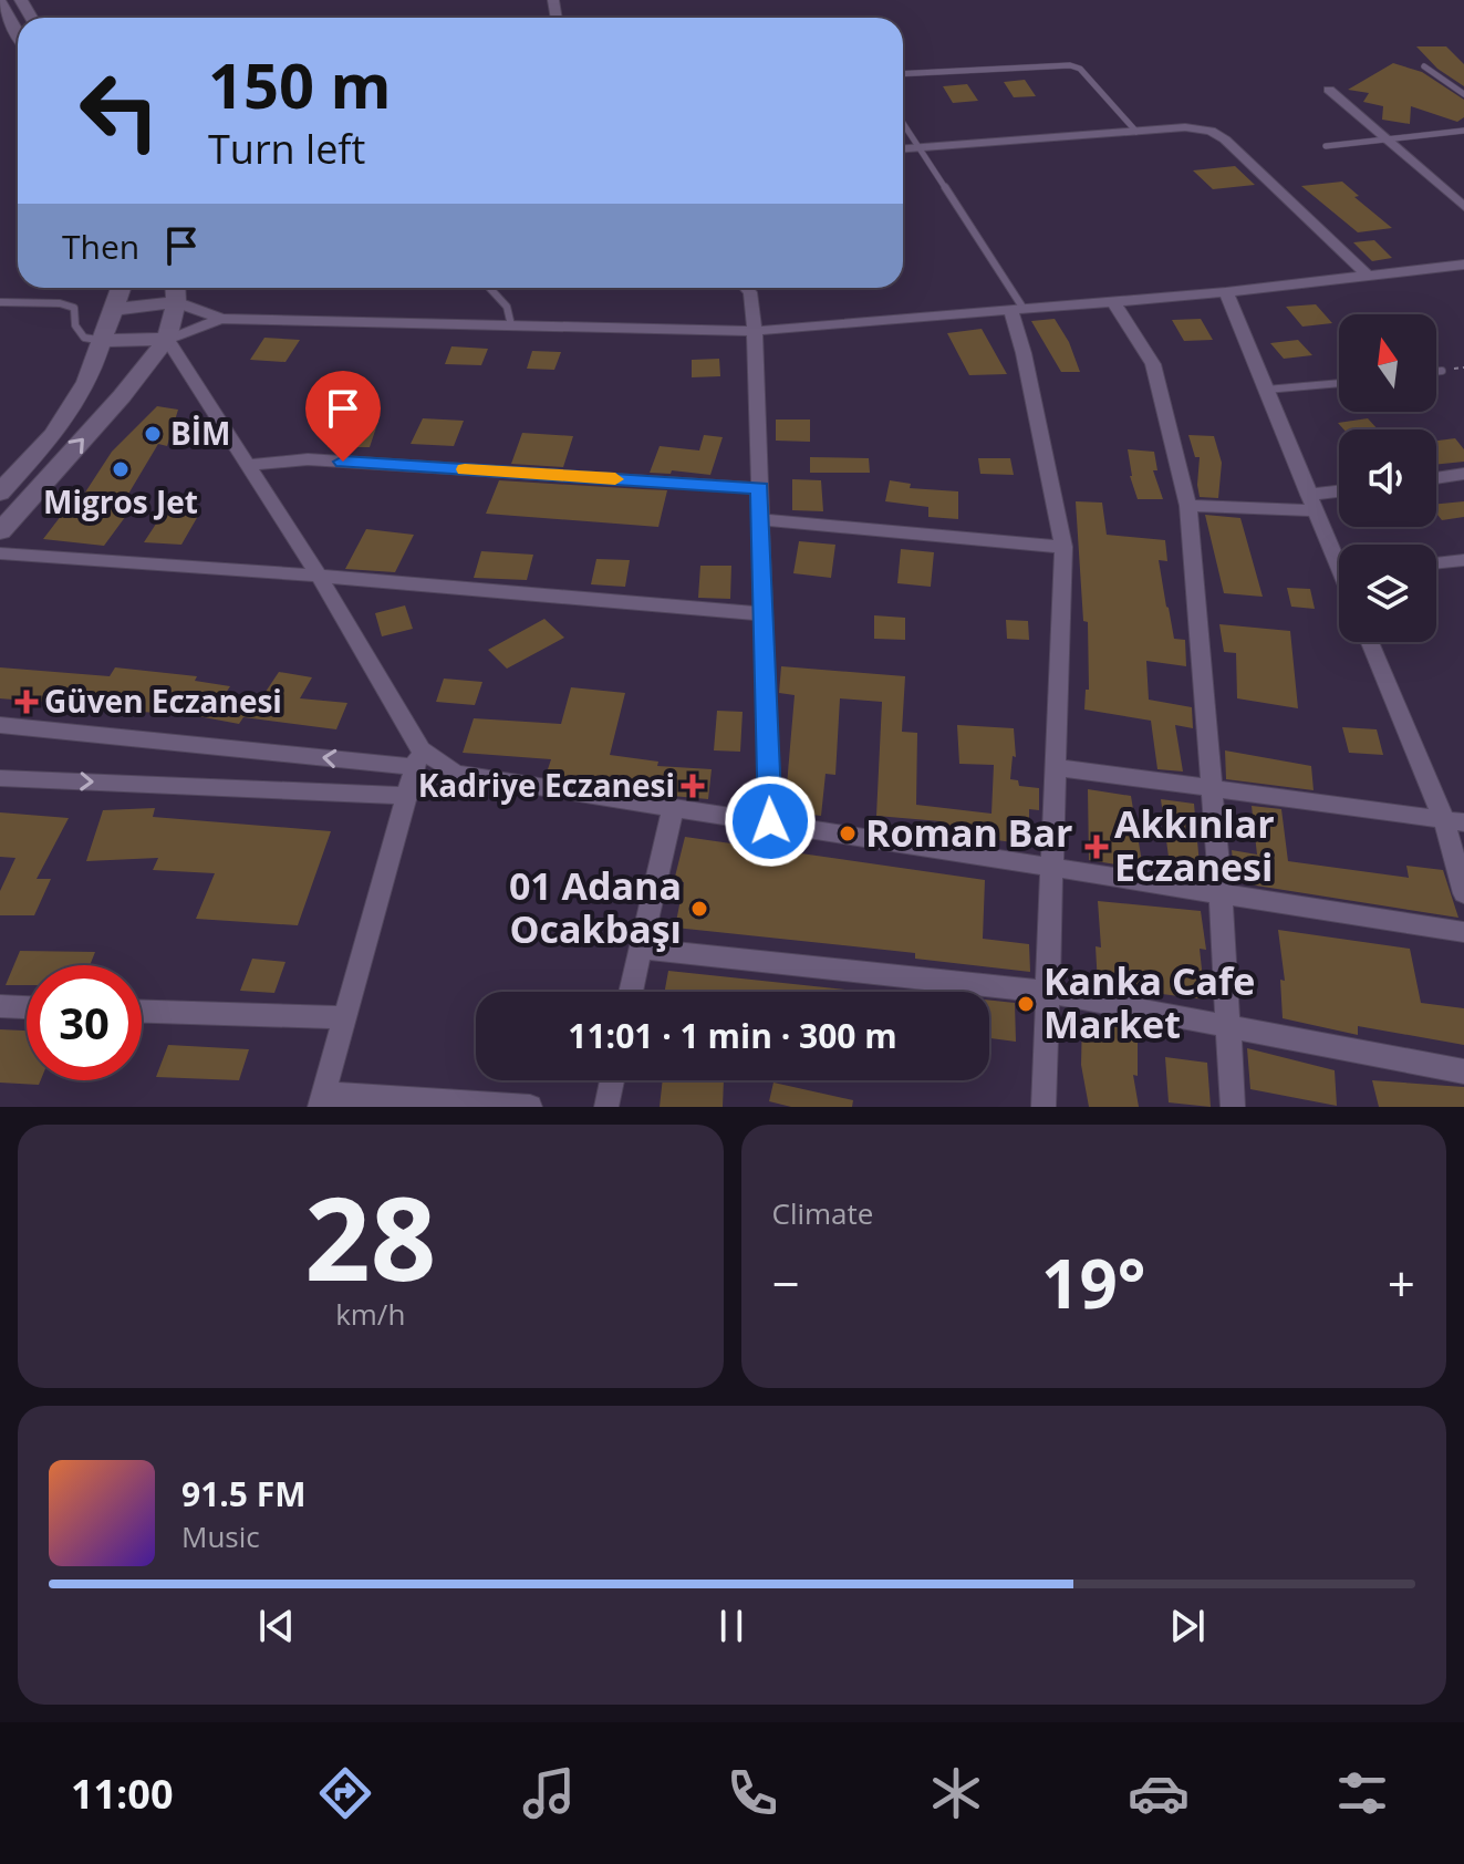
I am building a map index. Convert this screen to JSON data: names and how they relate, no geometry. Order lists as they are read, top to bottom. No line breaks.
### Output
{"places":{"other":["BİM","Migros Jet","Roman Bar","01 Adana Ocakbaşı","Kanka Cafe Market"],"health":["Güven Eczanesi","Kadriye Eczanesi","Akkınlar Eczanesi"]},"north":"top","page":{"turn":["150 m","Turn left"],"then":"Then","limit":"30","trip":"11:01 · 1 min · 300 m","tile":[["28","km/h"],"Climate"],"heat":["−","19°","+"],"song":["91.5 FM","Music"],"tabs":"11:00"}}
